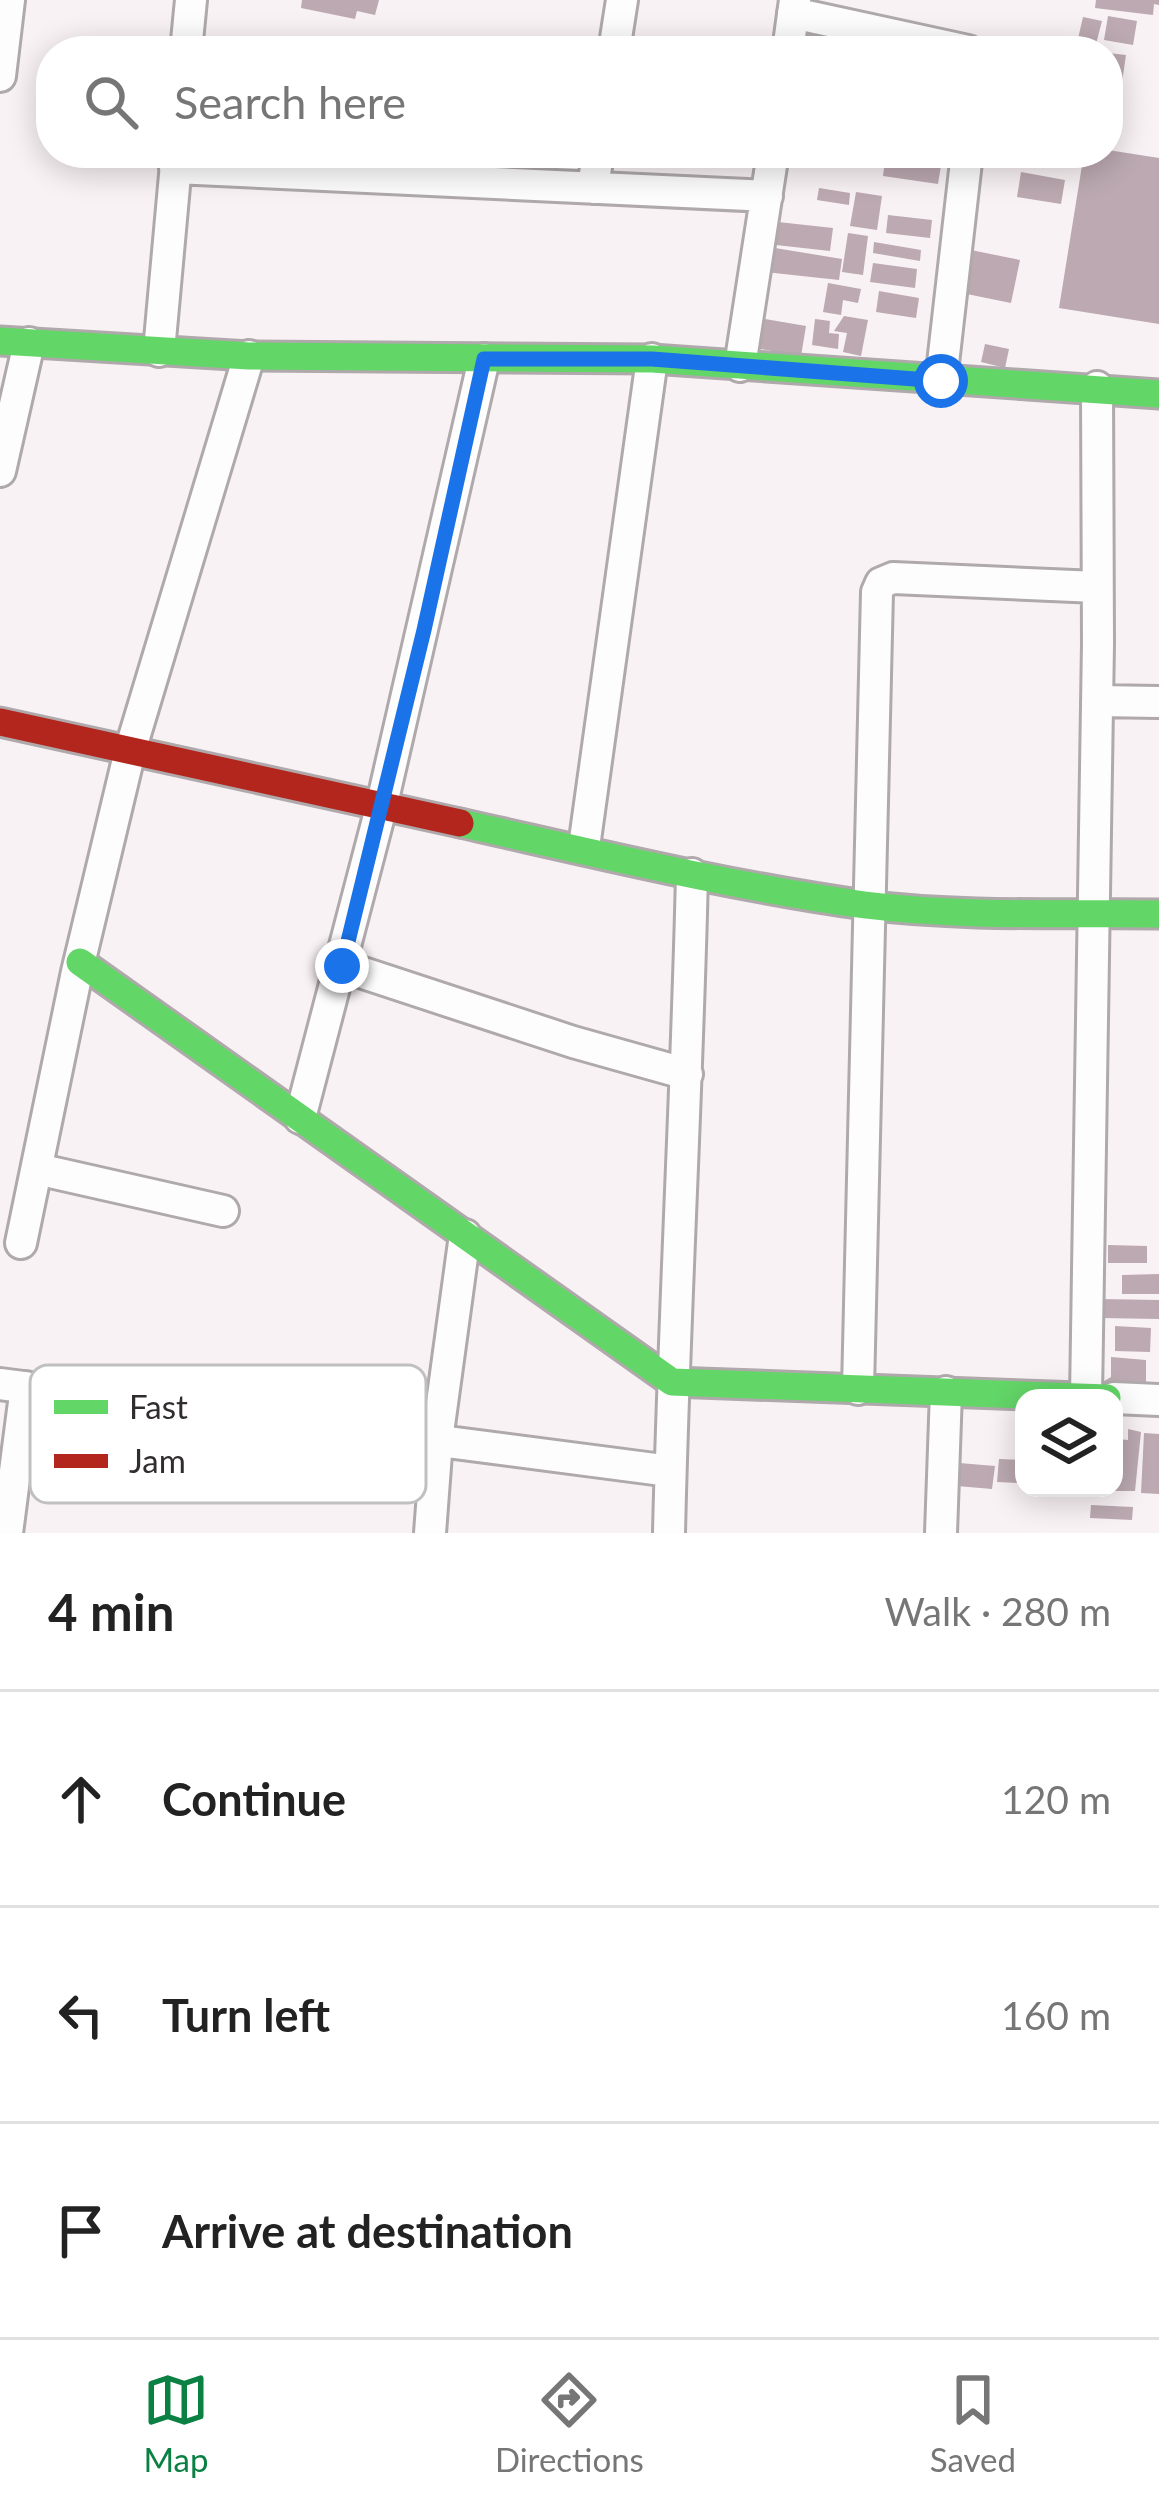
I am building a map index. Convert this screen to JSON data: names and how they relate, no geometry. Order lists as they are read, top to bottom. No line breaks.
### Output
{"legend":["Fast","Jam"],"page":{"search":"Search here","heading":["4 min","Walk · 280 m"],"list":[["Continue","120 m"],["Turn left","160 m"],"Arrive at destination"],"nav":["Map","Directions","Saved"]}}
